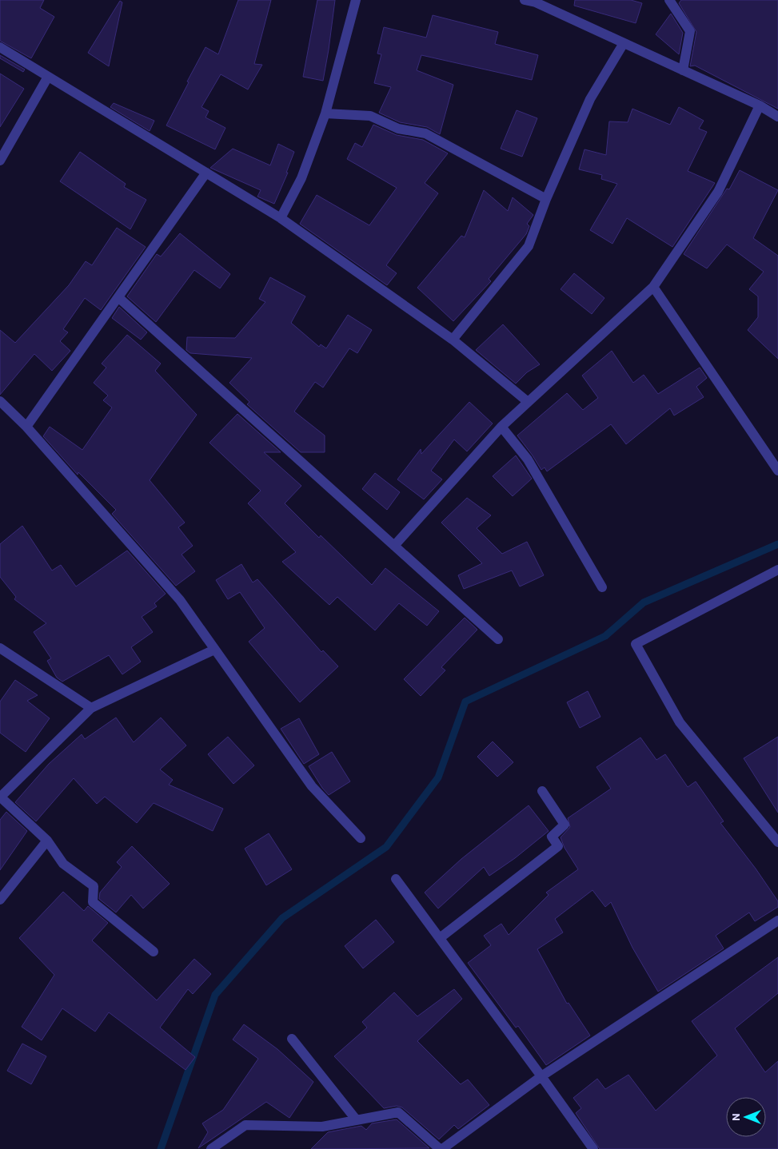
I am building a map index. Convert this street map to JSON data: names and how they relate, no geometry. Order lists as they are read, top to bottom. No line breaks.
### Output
{"north":"left"}
